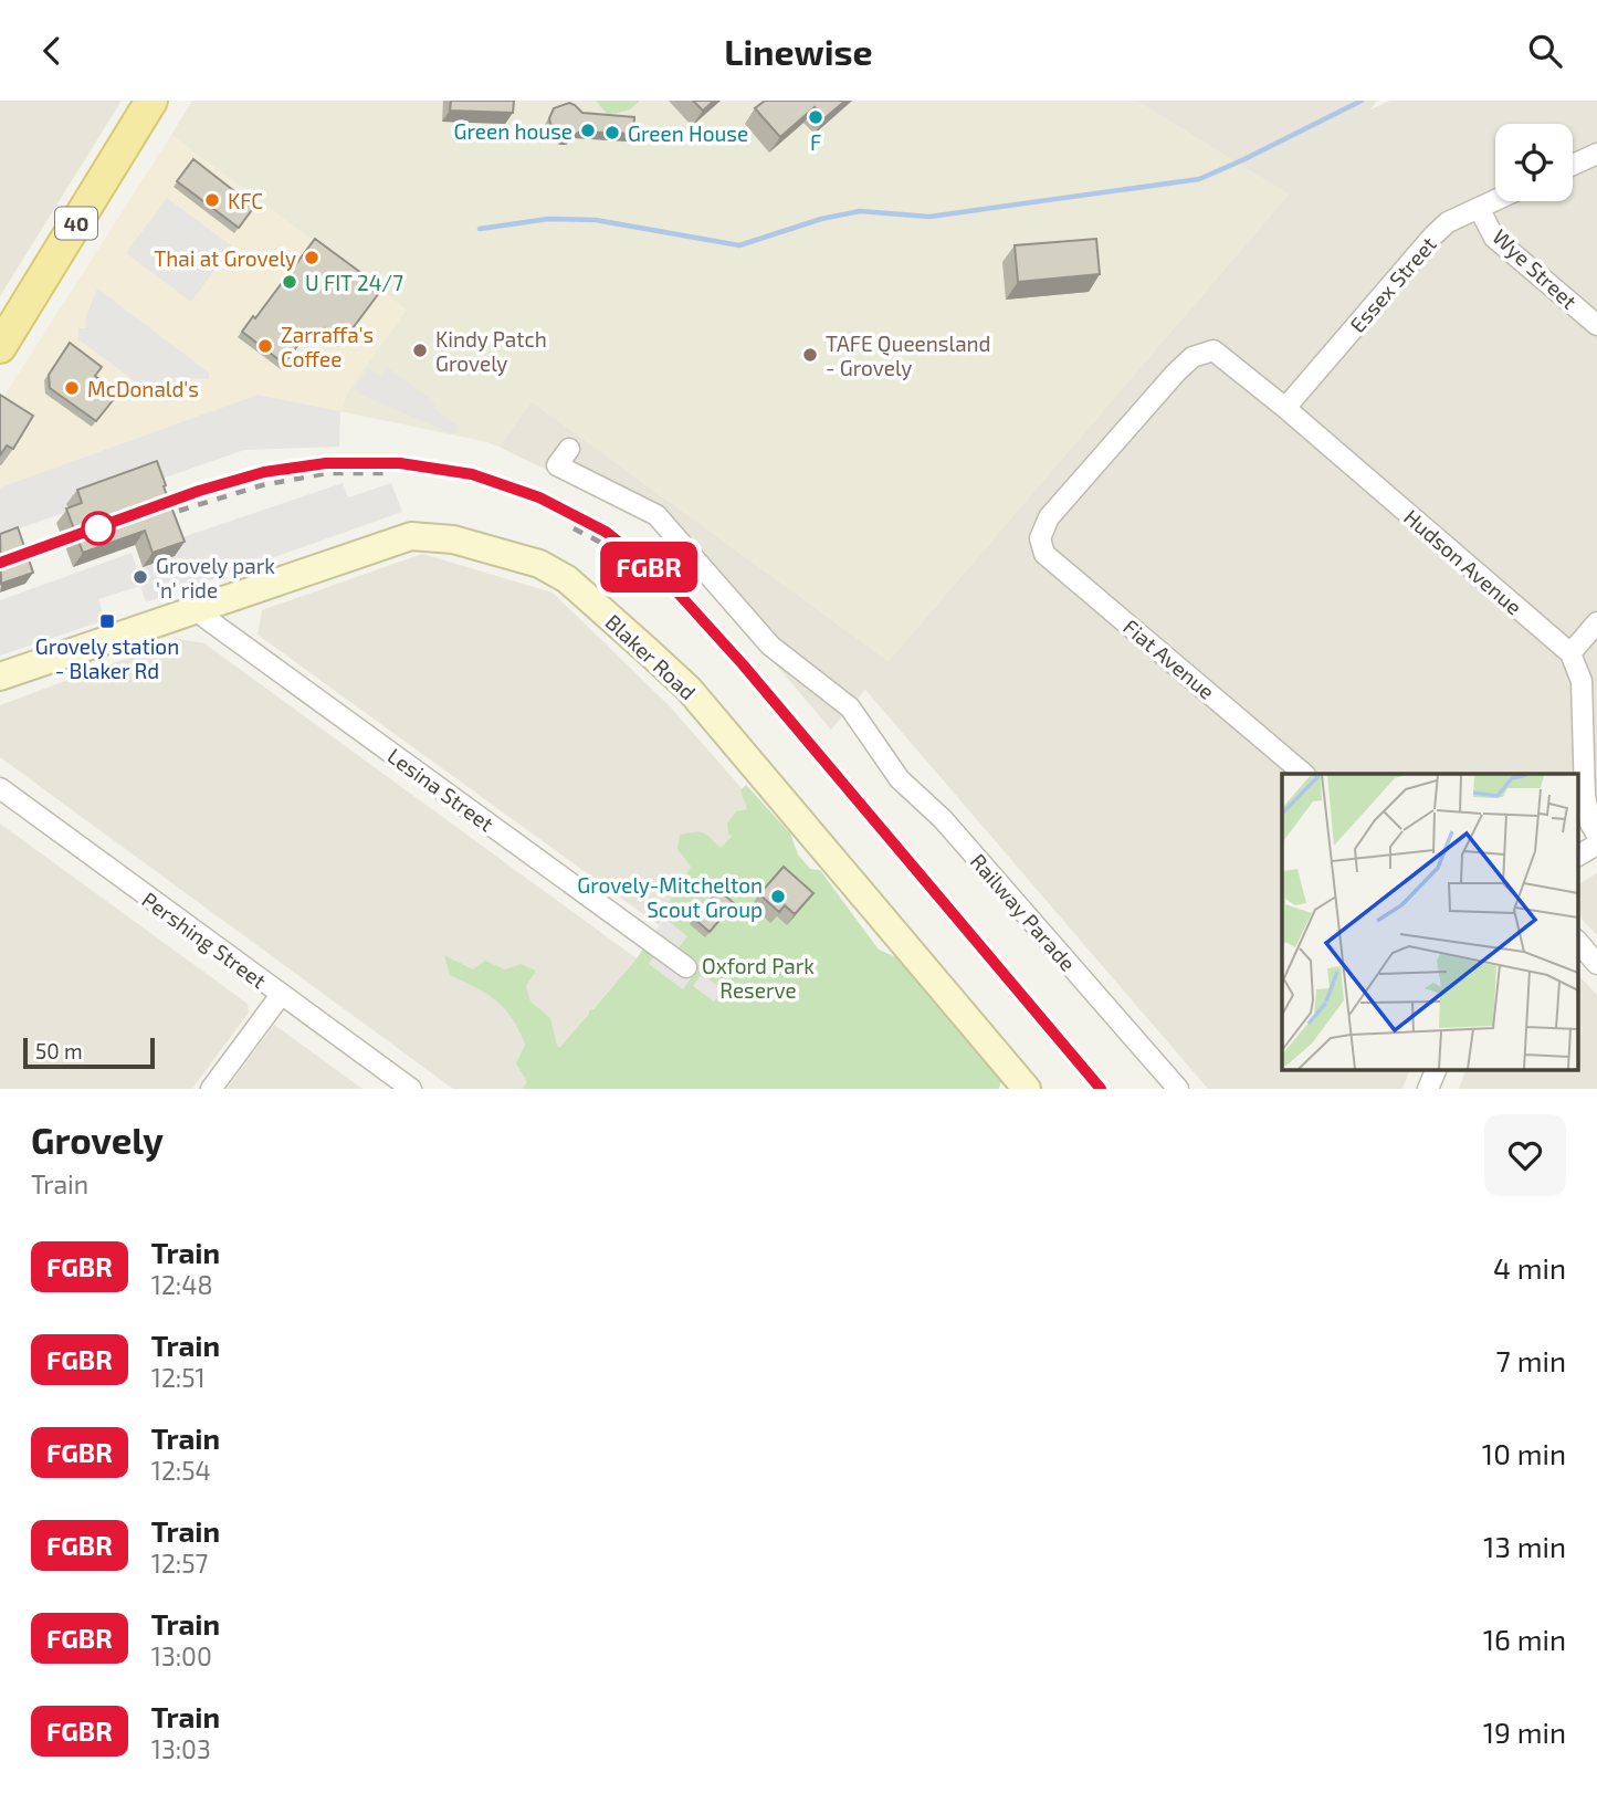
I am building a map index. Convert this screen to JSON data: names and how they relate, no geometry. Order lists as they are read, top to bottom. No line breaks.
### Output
{"streets":{"main road":["40"],"street":["Wye Street","Essex Street","Hudson Avenue","Blaker Road","Fiat Avenue","Lesina Street","Railway Parade","Pershing Street"]},"crossings":[["Wye Street","Essex Street"],["Essex Street","Hudson Avenue"],["Hudson Avenue","Fiat Avenue"],["Blaker Road","Lesina Street"]],"parks":["Oxford Park Reserve"],"places":{"other":["F","Green house","Green House","KFC","Thai at Grovely","U FIT 24/7","Zarraffa's Coffee","Kindy Patch Grovely","TAFE Queensland - Grovely","McDonald's","Grovely park 'n' ride","Grovely-Mitchelton Scout Group"],"transit":["Grovely station - Blaker Rd"]},"scale_bar":"50 m","page":{"header":"Linewise","on_map":"FGBR","scale":"50 m","heading":["Grovely","Train"],"list":[{"mark":"FGBR","name":"Train","note":"12:48","value":"4 min"},{"mark":"FGBR","name":"Train","note":"12:51","value":"7 min"},{"mark":"FGBR","name":"Train","note":"12:54","value":"10 min"},{"mark":"FGBR","name":"Train","note":"12:57","value":"13 min"},{"mark":"FGBR","name":"Train","note":"13:00","value":"16 min"},{"mark":"FGBR","name":"Train","note":"13:03","value":"19 min"}]}}
